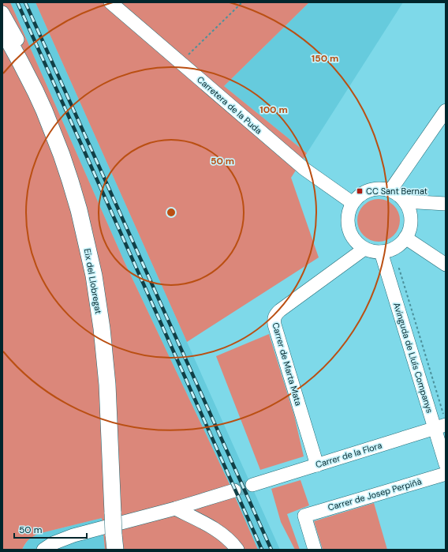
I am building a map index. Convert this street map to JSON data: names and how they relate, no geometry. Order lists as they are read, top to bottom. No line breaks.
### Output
{"streets":{"main road":["Eix del Llobregat"],"street":["Carretera de la Puda","Avinguda de Lluís Companys","Carrer de Marta Mata","Carrer de la Flora","Carrer de Josep Perpiñà"]},"crossings":[["Carretera de la Puda","Avinguda de Lluís Companys"],["Carretera de la Puda","Carrer de Marta Mata"],["Avinguda de Lluís Companys","Carrer de Marta Mata"],["Avinguda de Lluís Companys","Carrer de la Flora"],["Carrer de Marta Mata","Carrer de la Flora"]],"places":{"transit":["CC Sant Bernat"]},"scale_bar":"50 m","rings":["150 m","100 m","50 m"]}
